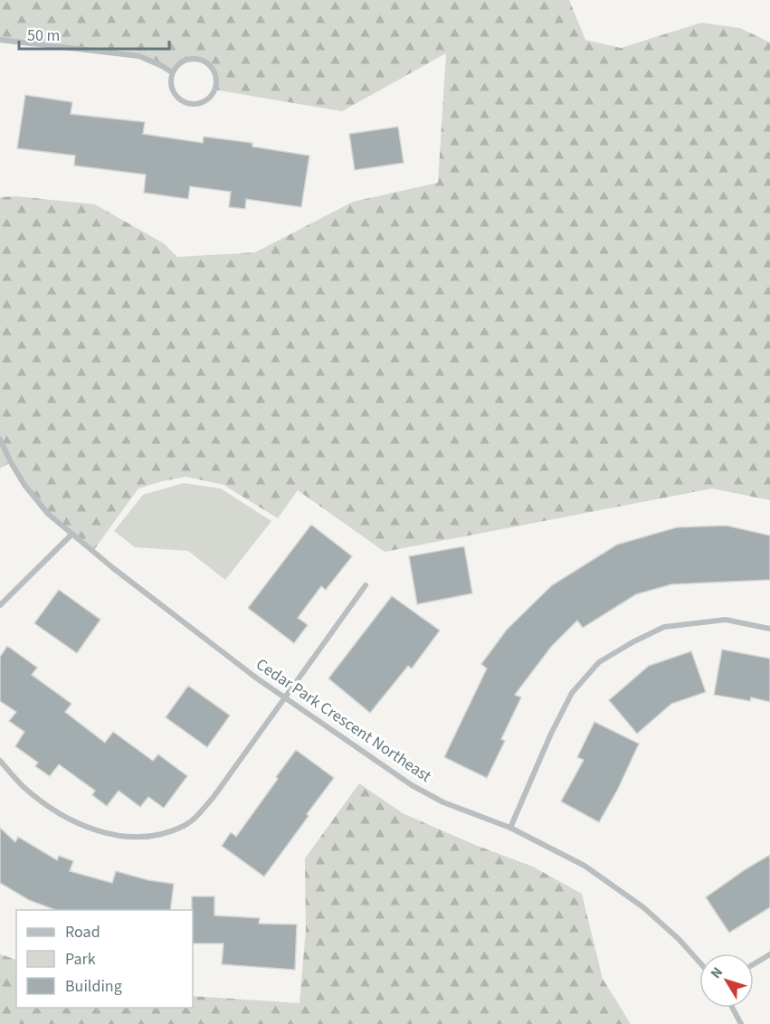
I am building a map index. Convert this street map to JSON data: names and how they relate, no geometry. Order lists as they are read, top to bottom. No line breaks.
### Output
{"streets":{"street":["Cedar Park Crescent Northeast"]},"legend":["Road","Park","Building"],"scale_bar":"50 m","north":"top left"}
